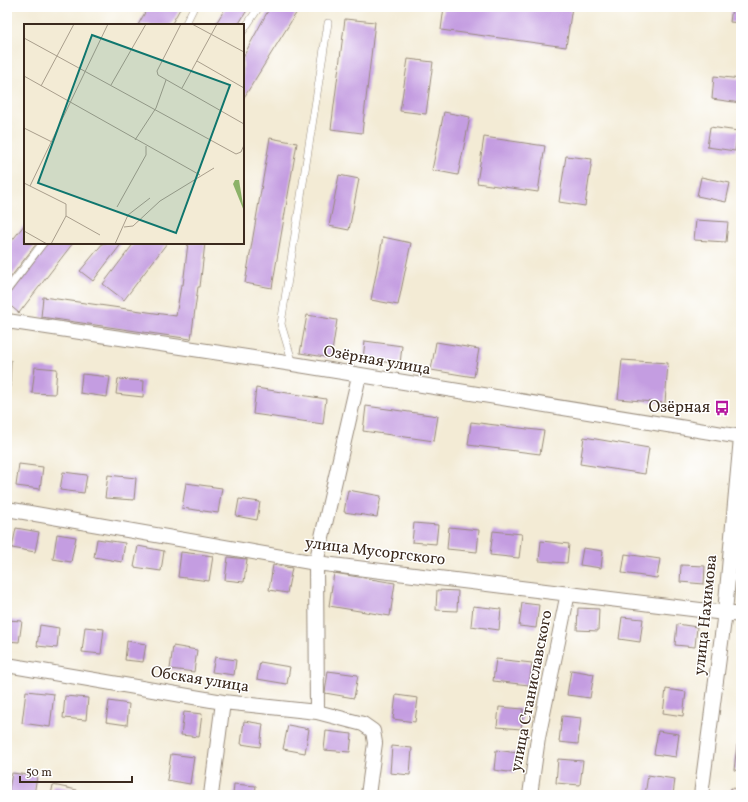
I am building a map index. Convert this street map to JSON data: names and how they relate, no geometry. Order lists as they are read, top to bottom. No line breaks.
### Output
{"streets":{"street":["Озёрная улица","улица Мусоргского","улица Нахимова","Обская улица","улица Станиславского"]},"crossings":[["Озёрная улица","улица Нахимова"],["улица Мусоргского","улица Нахимова"],["улица Мусоргского","улица Станиславского"]],"places":{"bus stop":["Озёрная"]},"scale_bar":"50 m"}
